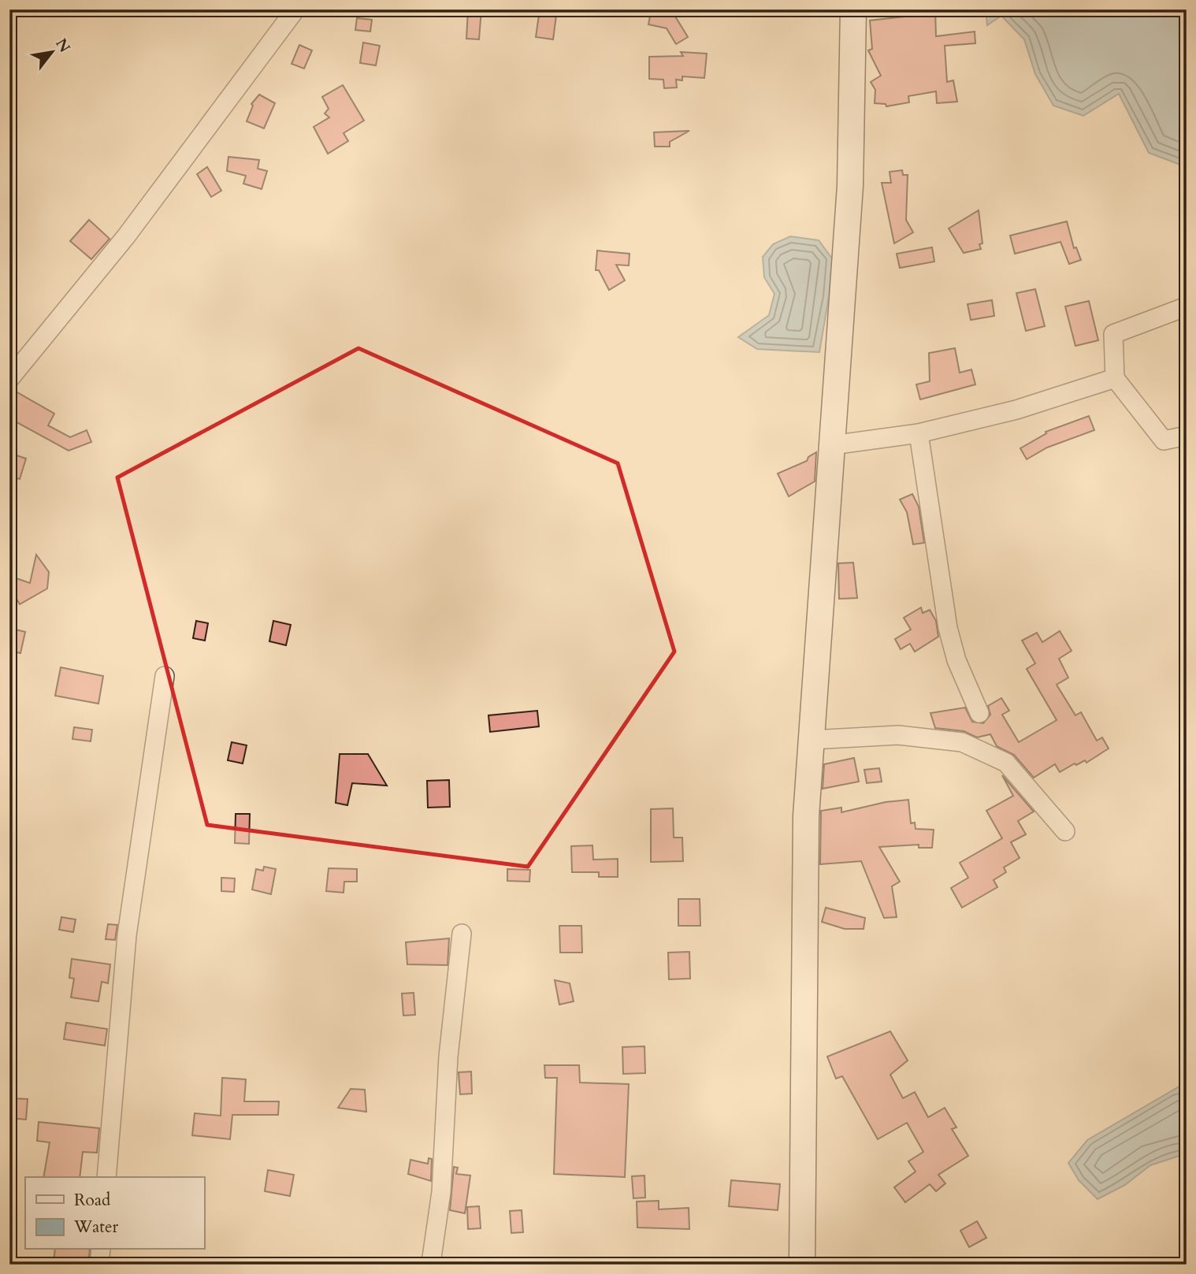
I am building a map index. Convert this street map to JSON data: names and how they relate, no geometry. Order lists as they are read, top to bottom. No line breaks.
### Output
{"legend":["Road","Water"],"north":"top right"}
